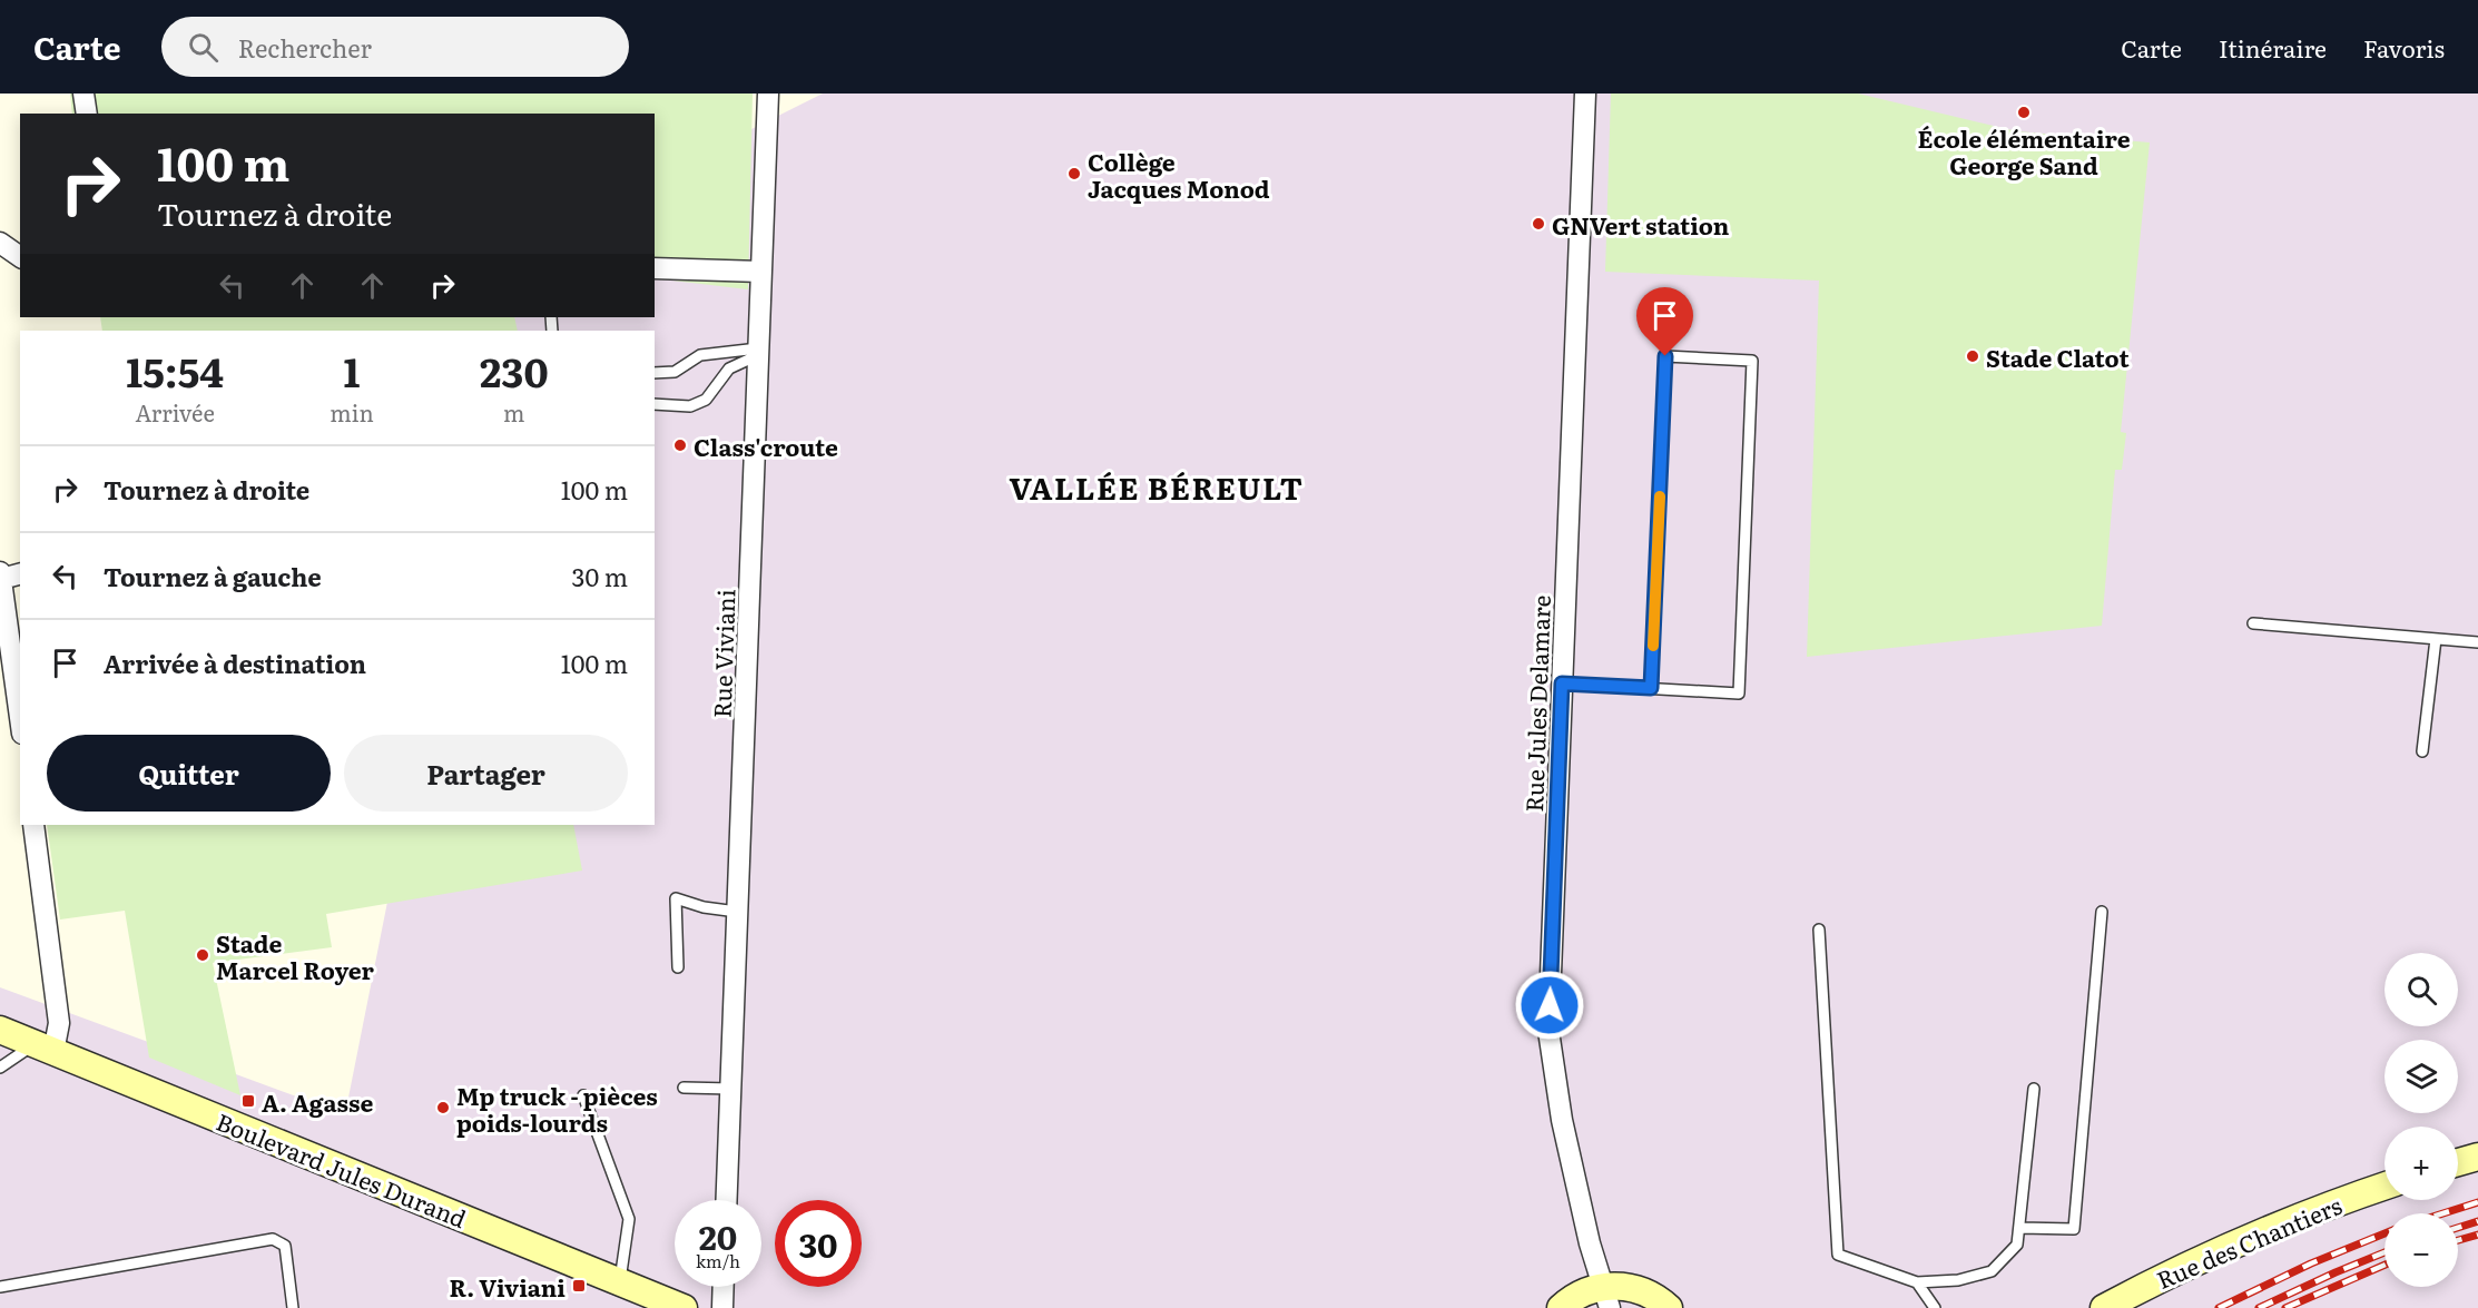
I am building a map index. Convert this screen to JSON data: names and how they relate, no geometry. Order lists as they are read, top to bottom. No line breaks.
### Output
{"streets":{"main road":["Boulevard Jules Durand","Rue des Chantiers"],"street":["Rue Viviani","Rue Jules Delamare"]},"districts":["VALLÉE BÉREULT"],"places":{"other":["École élémentaire George Sand","Collège Jacques Monod","GNVert station","Stade Clatot","Class'croute","Stade Marcel Royer","Mp truck - pièces poids-lourds"],"transit":["A. Agasse","R. Viviani"]},"page":{"header":"Carte","search":"Rechercher","nav":["Carte","Itinéraire","Favoris"],"turn":["100 m","Tournez à droite"],"eta":["15:54","Arrivée","1","min","230","m"],"list":[{"name":"Tournez à droite","value":"100 m"},{"name":"Tournez à gauche","value":"30 m"},{"name":"Arrivée à destination","value":"100 m"}],"buttons":["Quitter","Partager"],"map_buttons":["+","−"],"speed":"20 km/h","limit":"30"}}
